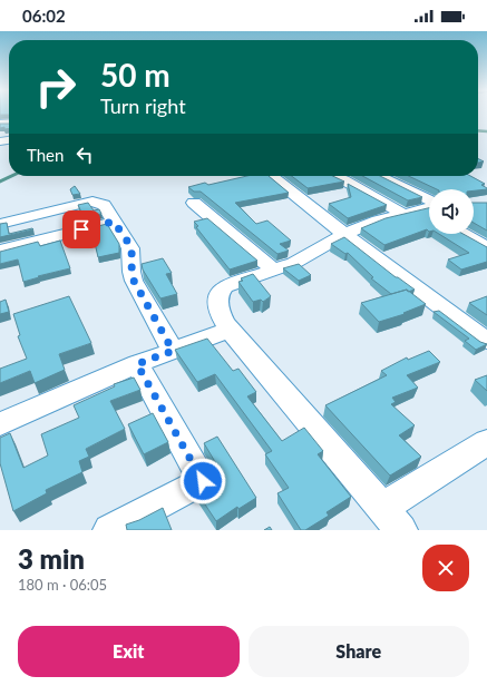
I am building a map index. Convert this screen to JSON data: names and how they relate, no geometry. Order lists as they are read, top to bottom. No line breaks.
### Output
{"page":{"status":"06:02","turn":["50 m","Turn right"],"then":"Then","heading":["3 min","180 m · 06:05"],"buttons":["Exit","Share"]}}
